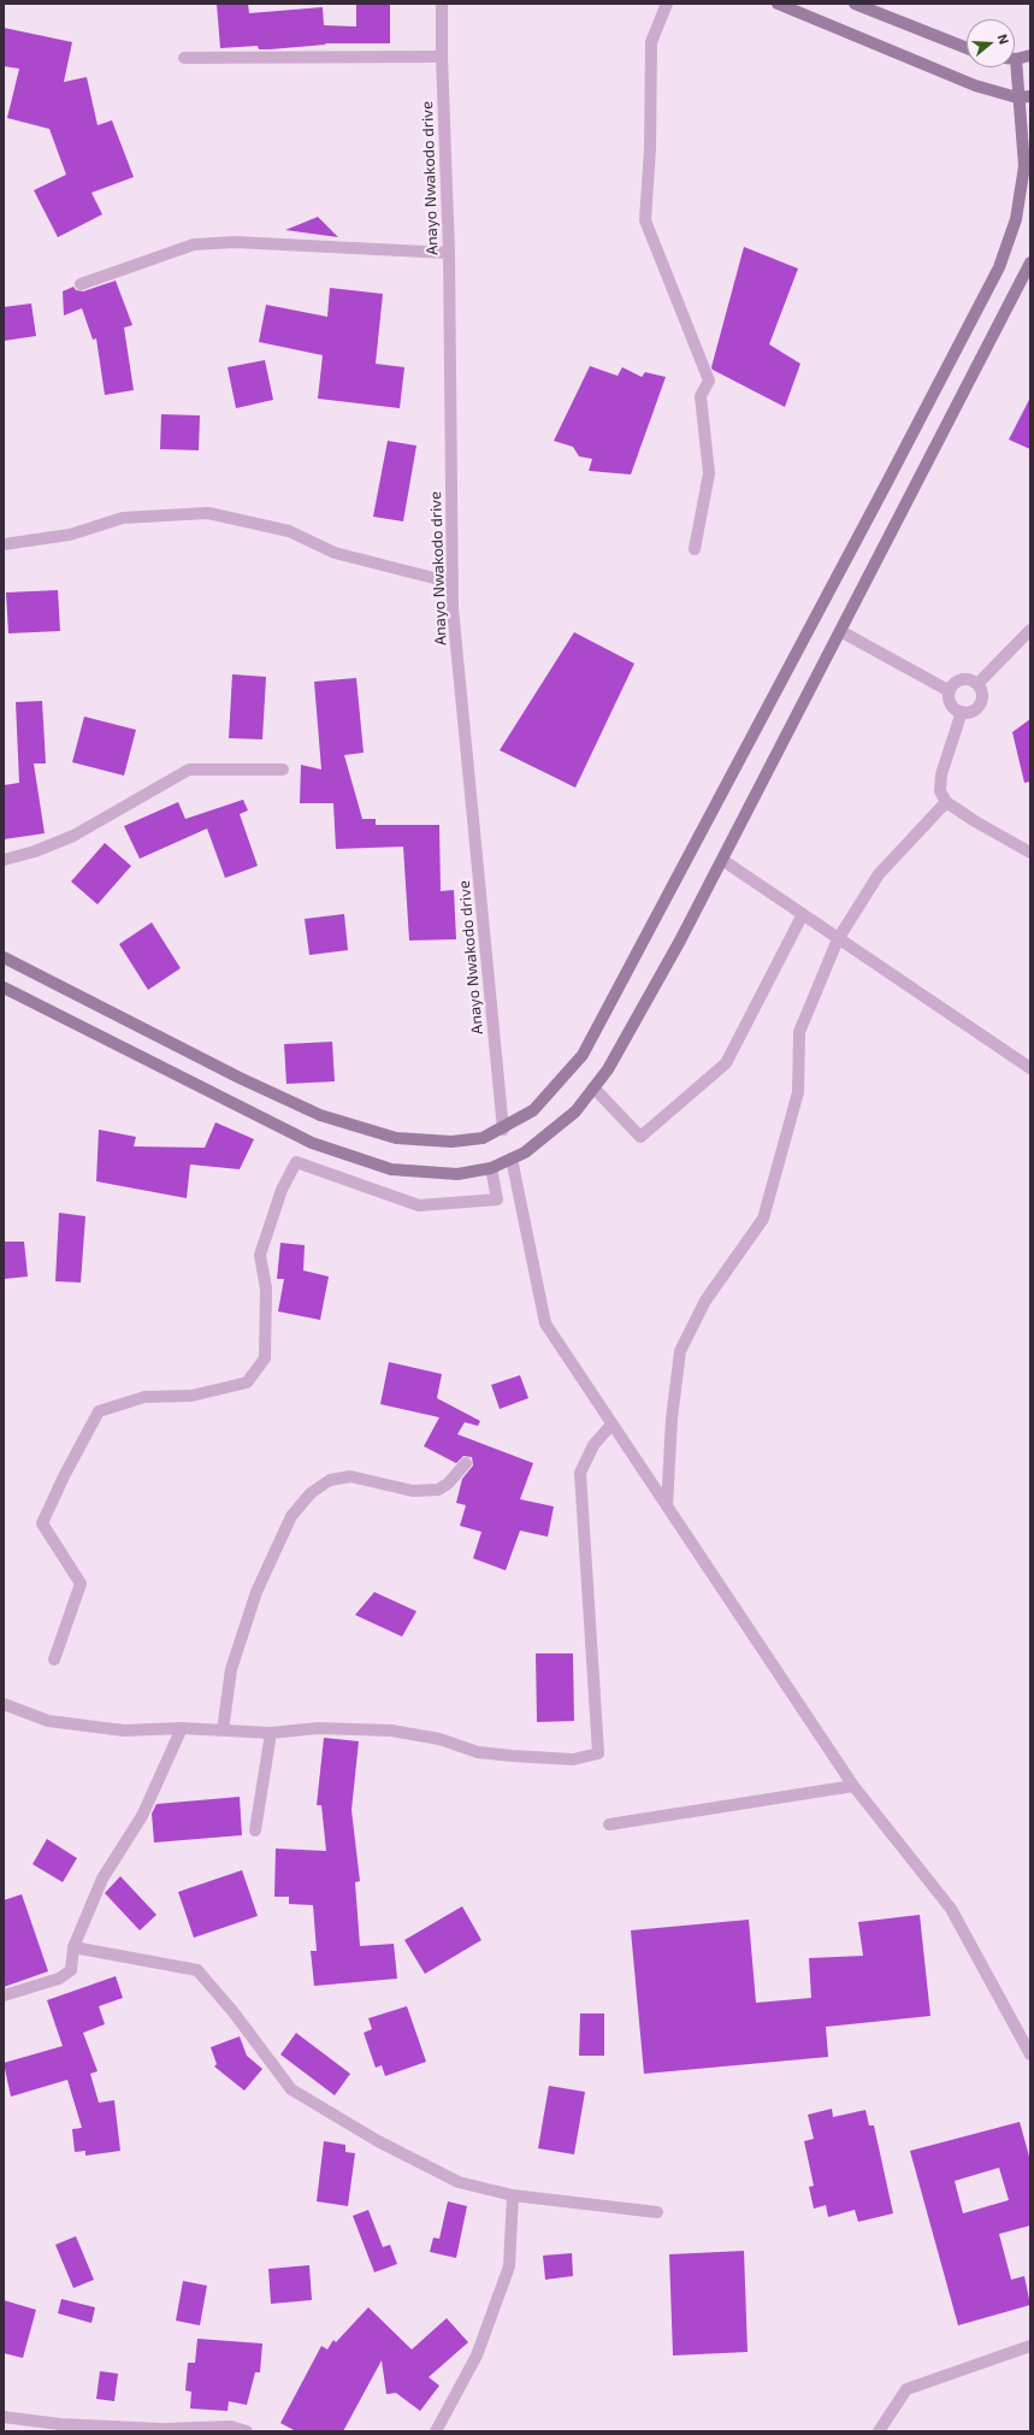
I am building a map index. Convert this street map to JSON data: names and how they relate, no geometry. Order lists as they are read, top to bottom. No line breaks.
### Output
{"streets":{"street":["Anayo Nwakodo drive"]},"north":"right"}
